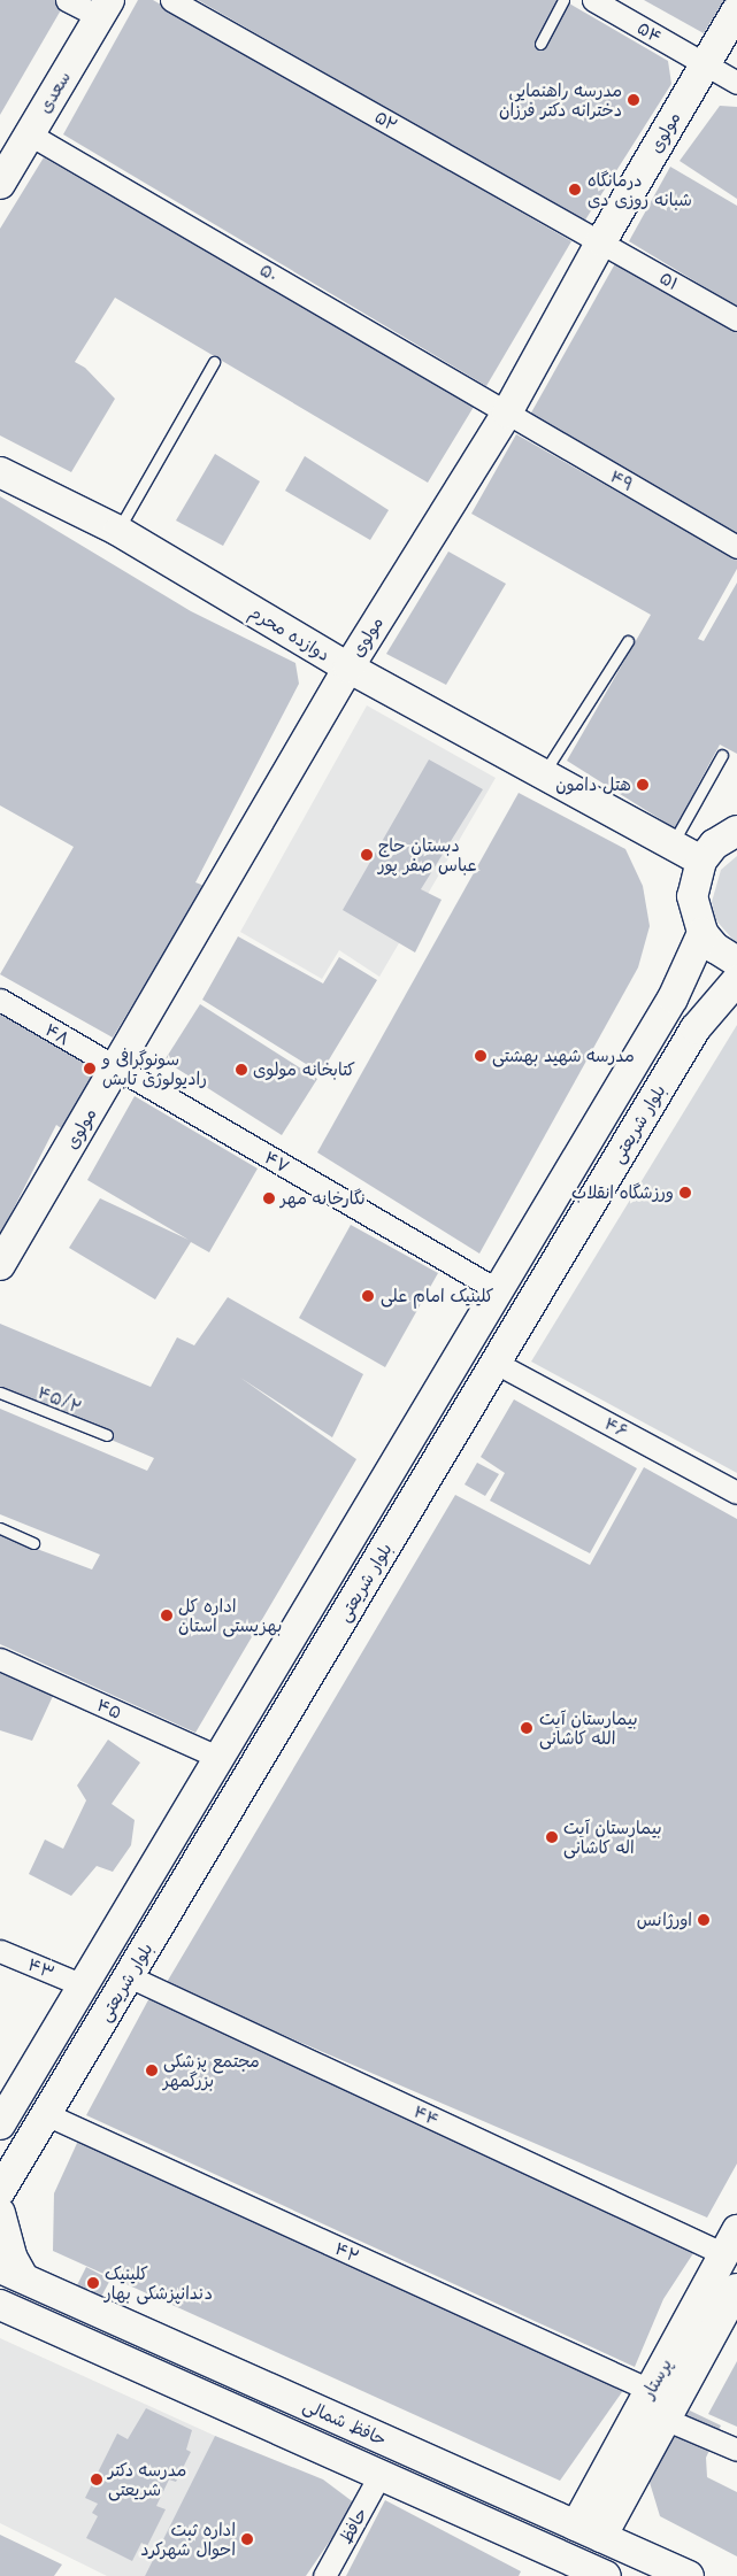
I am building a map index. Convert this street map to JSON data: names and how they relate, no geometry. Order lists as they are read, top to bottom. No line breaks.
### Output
{"streets":{"main road":["سعدی","مولوی","دوازده محرم","بلوار شریعتی","پرستار","حافظ شمالی"],"street":["۵۴","۵۲","۵۰","۵۱","۴۹","۴۸","۴۷","۴۶","۴۵","۴۳","۴۴","۴۲","حافظ"],"lane":["۴۵/۲"]},"crossings":[["۵۴","مولوی"],["سعدی","۵۰"],["۵۲","مولوی"],["۵۲","۵۱"],["مولوی","۵۰"],["مولوی","۵۱"],["مولوی","۴۹"],["مولوی","دوازده محرم"],["مولوی","۴۸"],["مولوی","۴۷"],["۵۰","۴۹"],["۴۸","۴۷"],["بلوار شریعتی","۴۷"],["بلوار شریعتی","۴۶"],["بلوار شریعتی","۴۵"],["بلوار شریعتی","۴۳"],["بلوار شریعتی","۴۴"],["بلوار شریعتی","۴۲"],["۴۴","پرستار"],["۴۲","پرستار"],["پرستار","حافظ شمالی"],["حافظ شمالی","حافظ"]],"places":["مدرسه راهنمایی دخترانه دکتر فرزان","درمانگاه شبانه روزی دی","هتل دامون","دبستان حاج عباس صفر پور","مدرسه شهید بهشتی","سونوگرافی و رادیولوژی تابش","کتابخانه مولوی","ورزشگاه انقلاب","نگارخانه مهر","کلینیک امام علی","اداره کل بهزیستی استان","بیمارستان آیت الله کاشانی","بیمارستان آیت اله کاشانی","اورژانس","مجتمع پزشکی بزرگمهر","کلینیک دندانپزشکی بهار","مدرسه دکتر شریعتی","اداره ثبت احوال شهرکرد"]}
